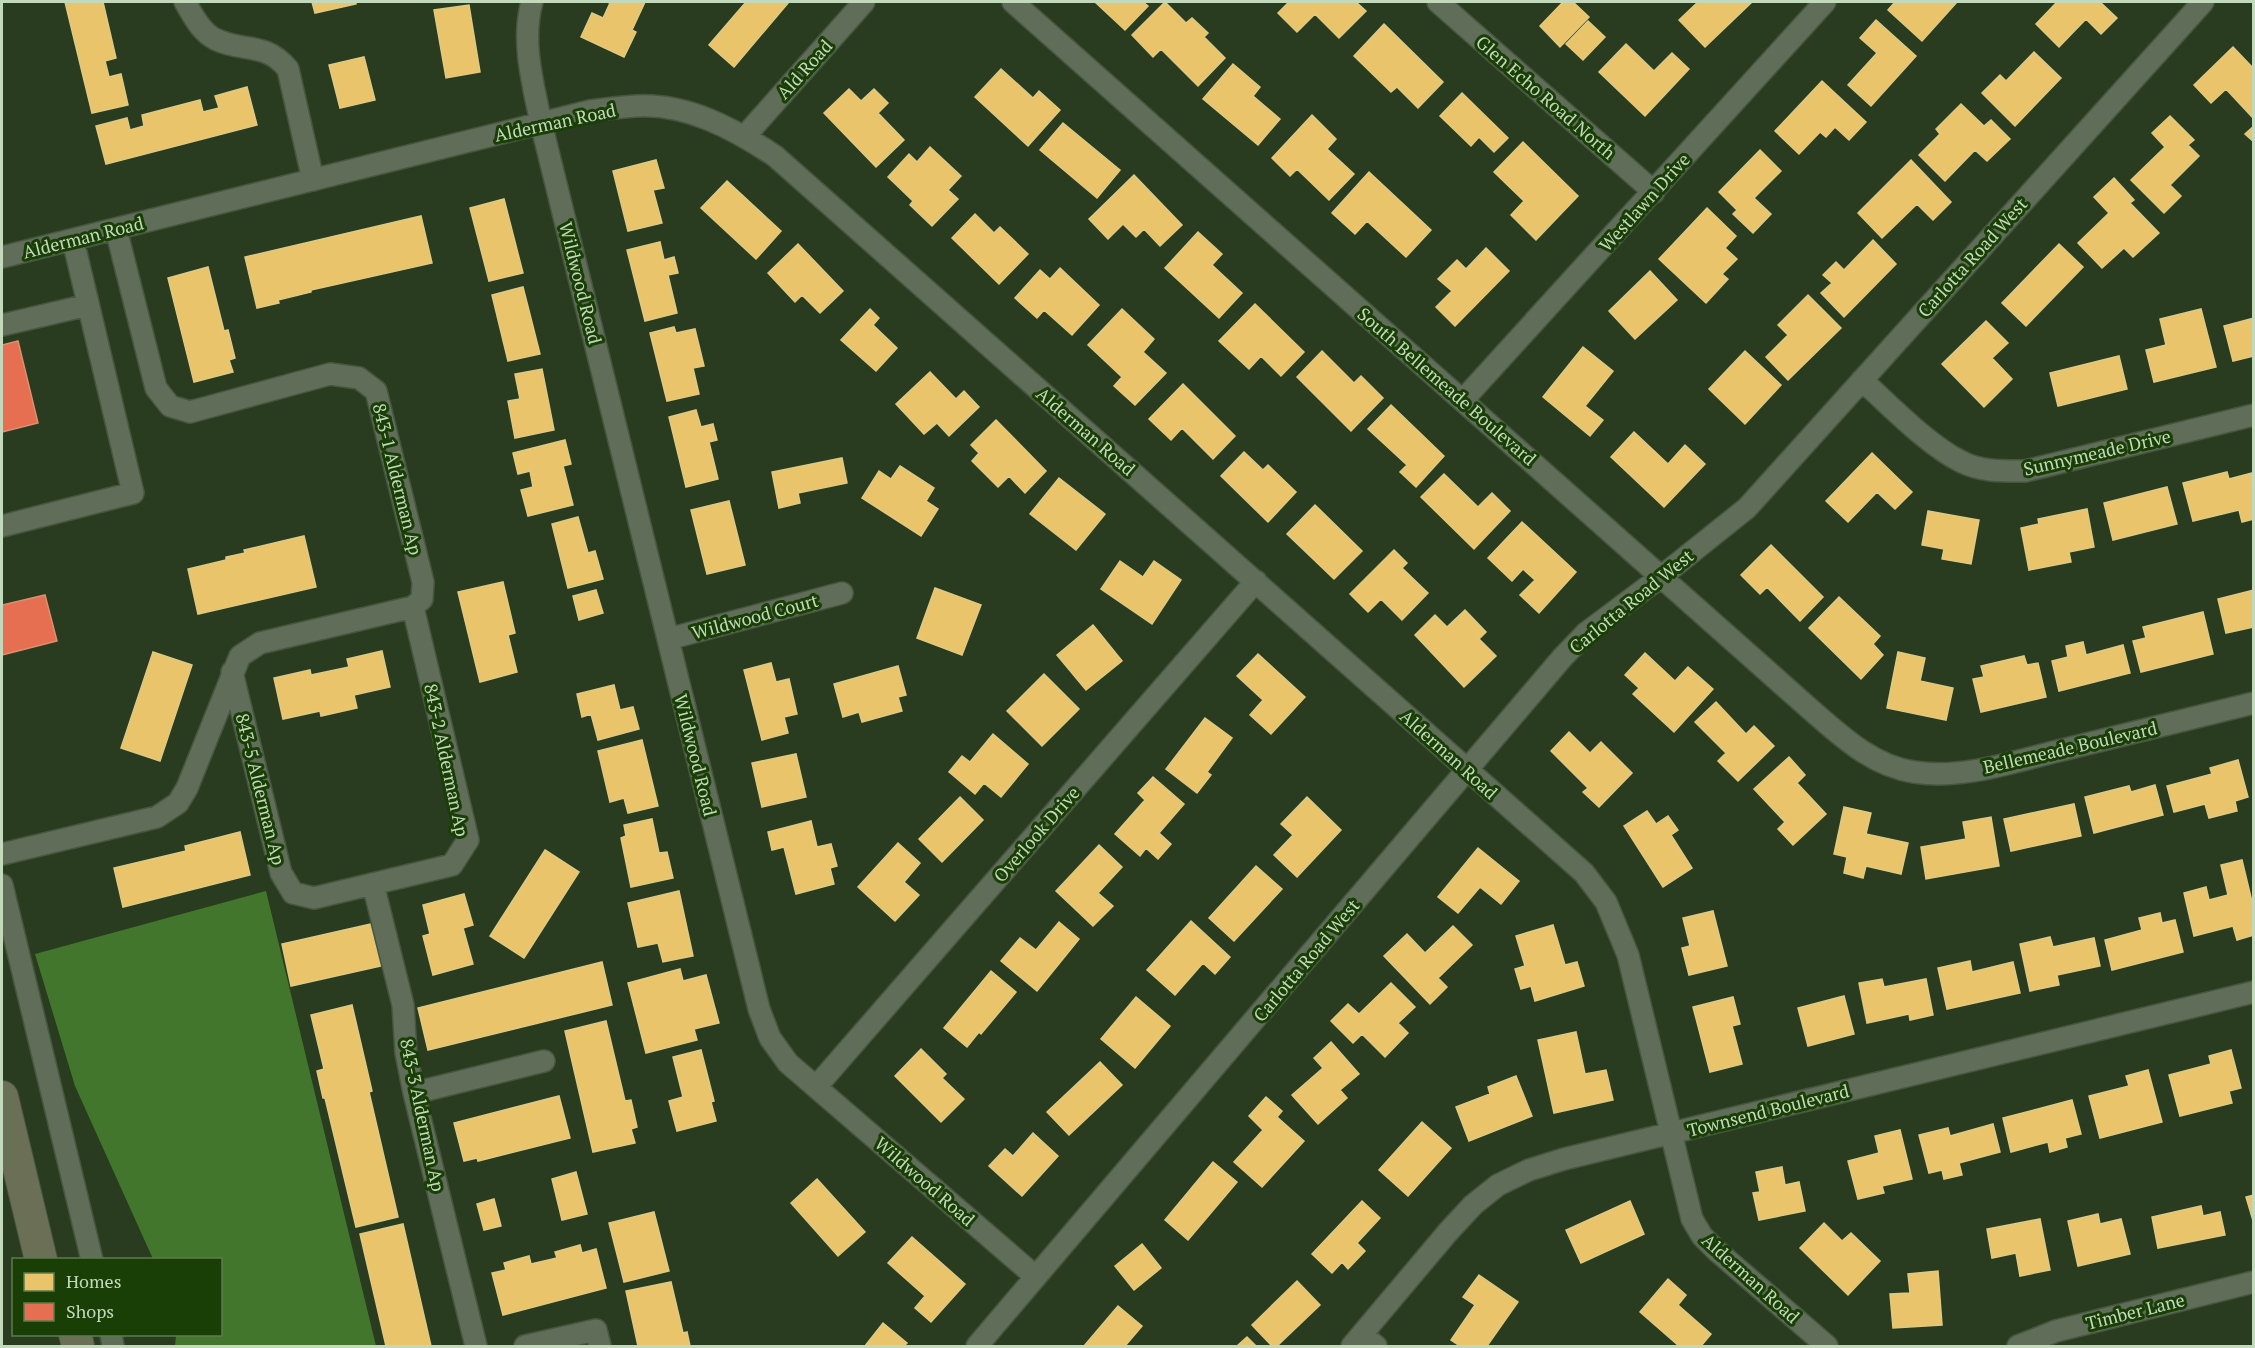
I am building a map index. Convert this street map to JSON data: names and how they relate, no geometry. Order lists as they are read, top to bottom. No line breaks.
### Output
{"streets":{"street":["Ald Road","Glen Echo Road North","Alderman Road","Westlawn Drive","Carlotta Road West","Wildwood Road","South Bellemeade Boulevard","Sunnymeade Drive","843-1 Alderman Ap","Wildwood Court","Bellemeade Boulevard","843-2 Alderman Ap","843-5 Alderman Ap","Overlook Drive","Townsend Boulevard","843-3 Alderman Ap","Timber Lane"]},"crossings":[["Ald Road","Alderman Road"],["Glen Echo Road North","Westlawn Drive"],["Alderman Road","Carlotta Road West"],["Alderman Road","Wildwood Road"],["Alderman Road","843-1 Alderman Ap"],["Alderman Road","Overlook Drive"],["Alderman Road","Townsend Boulevard"],["Westlawn Drive","South Bellemeade Boulevard"],["Carlotta Road West","Wildwood Road"],["Carlotta Road West","South Bellemeade Boulevard"],["Carlotta Road West","Sunnymeade Drive"],["Wildwood Road","Wildwood Court"],["Wildwood Road","Overlook Drive"],["South Bellemeade Boulevard","Bellemeade Boulevard"],["843-1 Alderman Ap","843-2 Alderman Ap"],["843-2 Alderman Ap","843-5 Alderman Ap"],["843-2 Alderman Ap","843-3 Alderman Ap"],["843-5 Alderman Ap","843-3 Alderman Ap"]],"legend":["Homes","Shops"]}
